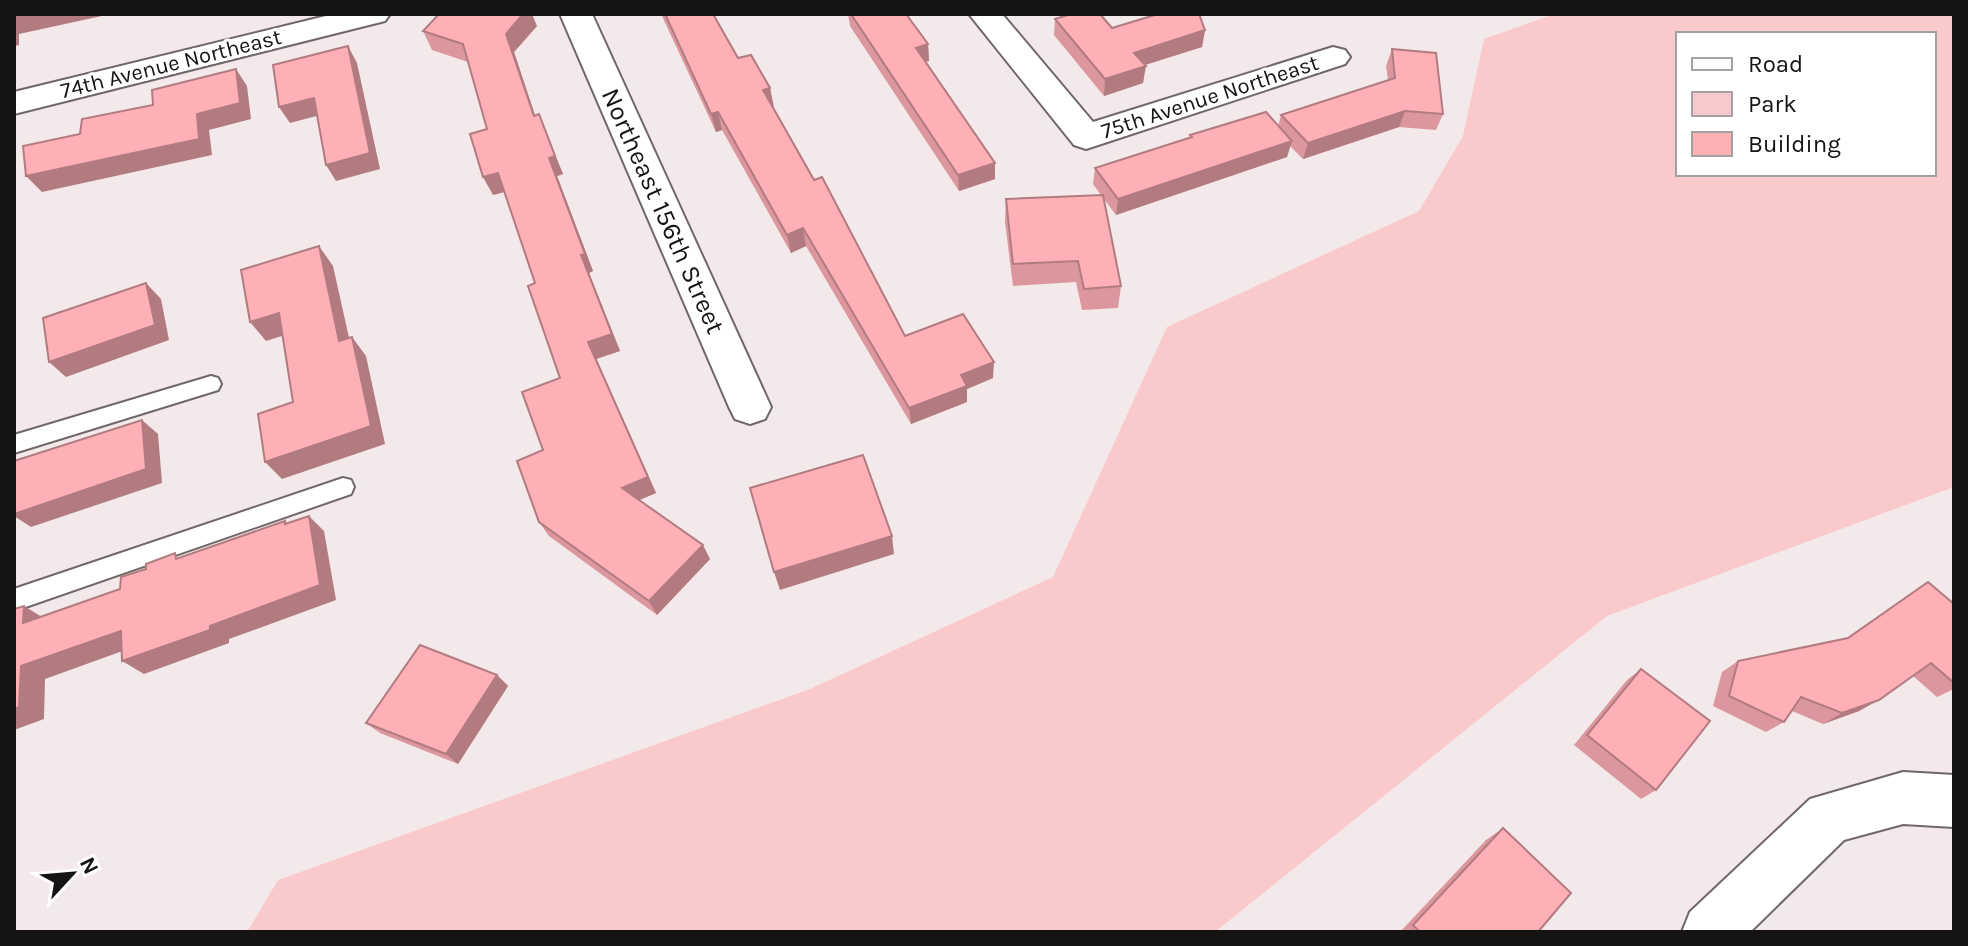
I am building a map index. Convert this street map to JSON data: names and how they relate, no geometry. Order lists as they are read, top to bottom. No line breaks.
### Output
{"streets":{"street":["74th Avenue Northeast","75th Avenue Northeast","Northeast 156th Street"]},"legend":["Road","Park","Building"],"north":"top right"}
